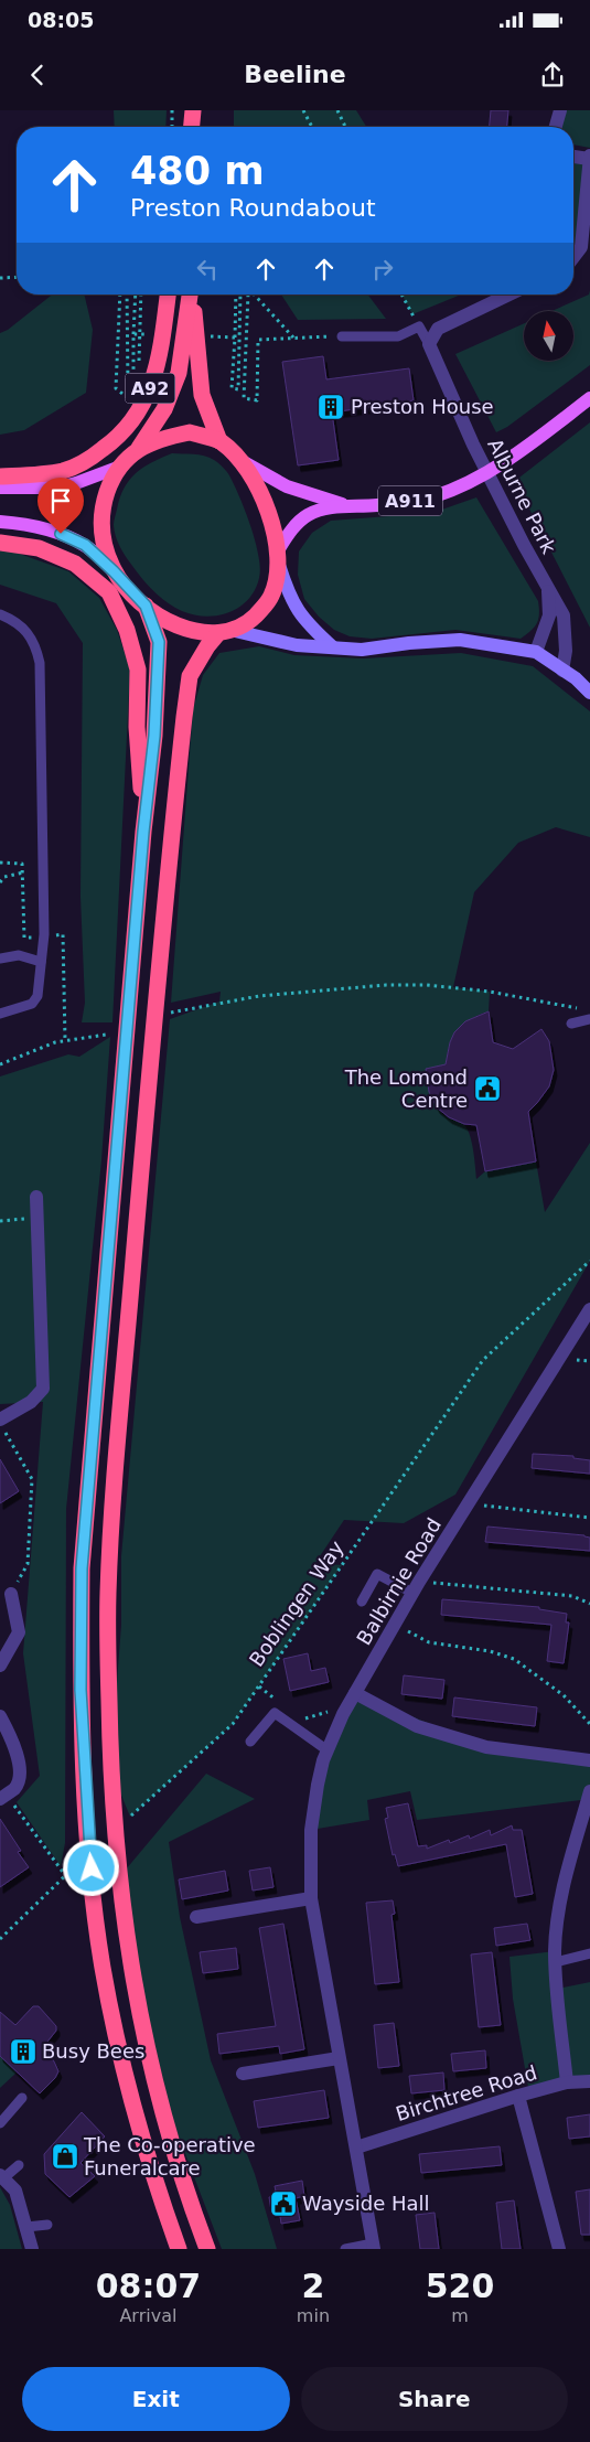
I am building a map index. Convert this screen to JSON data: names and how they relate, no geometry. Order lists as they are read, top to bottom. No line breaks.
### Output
{"streets":{"highway":["A92"],"main road":["A911"],"street":["Alburne Park","Balbirnie Road","Birchtree Road"],"path":["Boblingen Way"]},"crossings":[["A92","A911"],["Balbirnie Road","Birchtree Road"]],"places":{"building":["Preston House","Busy Bees"],"public building":["The Lomond Centre","Wayside Hall"],"shop":["The Co-operative Funeralcare"]},"north":"top","page":{"status":"08:05","header":"Beeline","turn":["480 m","Preston Roundabout"],"eta":["08:07","Arrival","2","min","520","m"],"buttons":["Exit","Share"]}}
